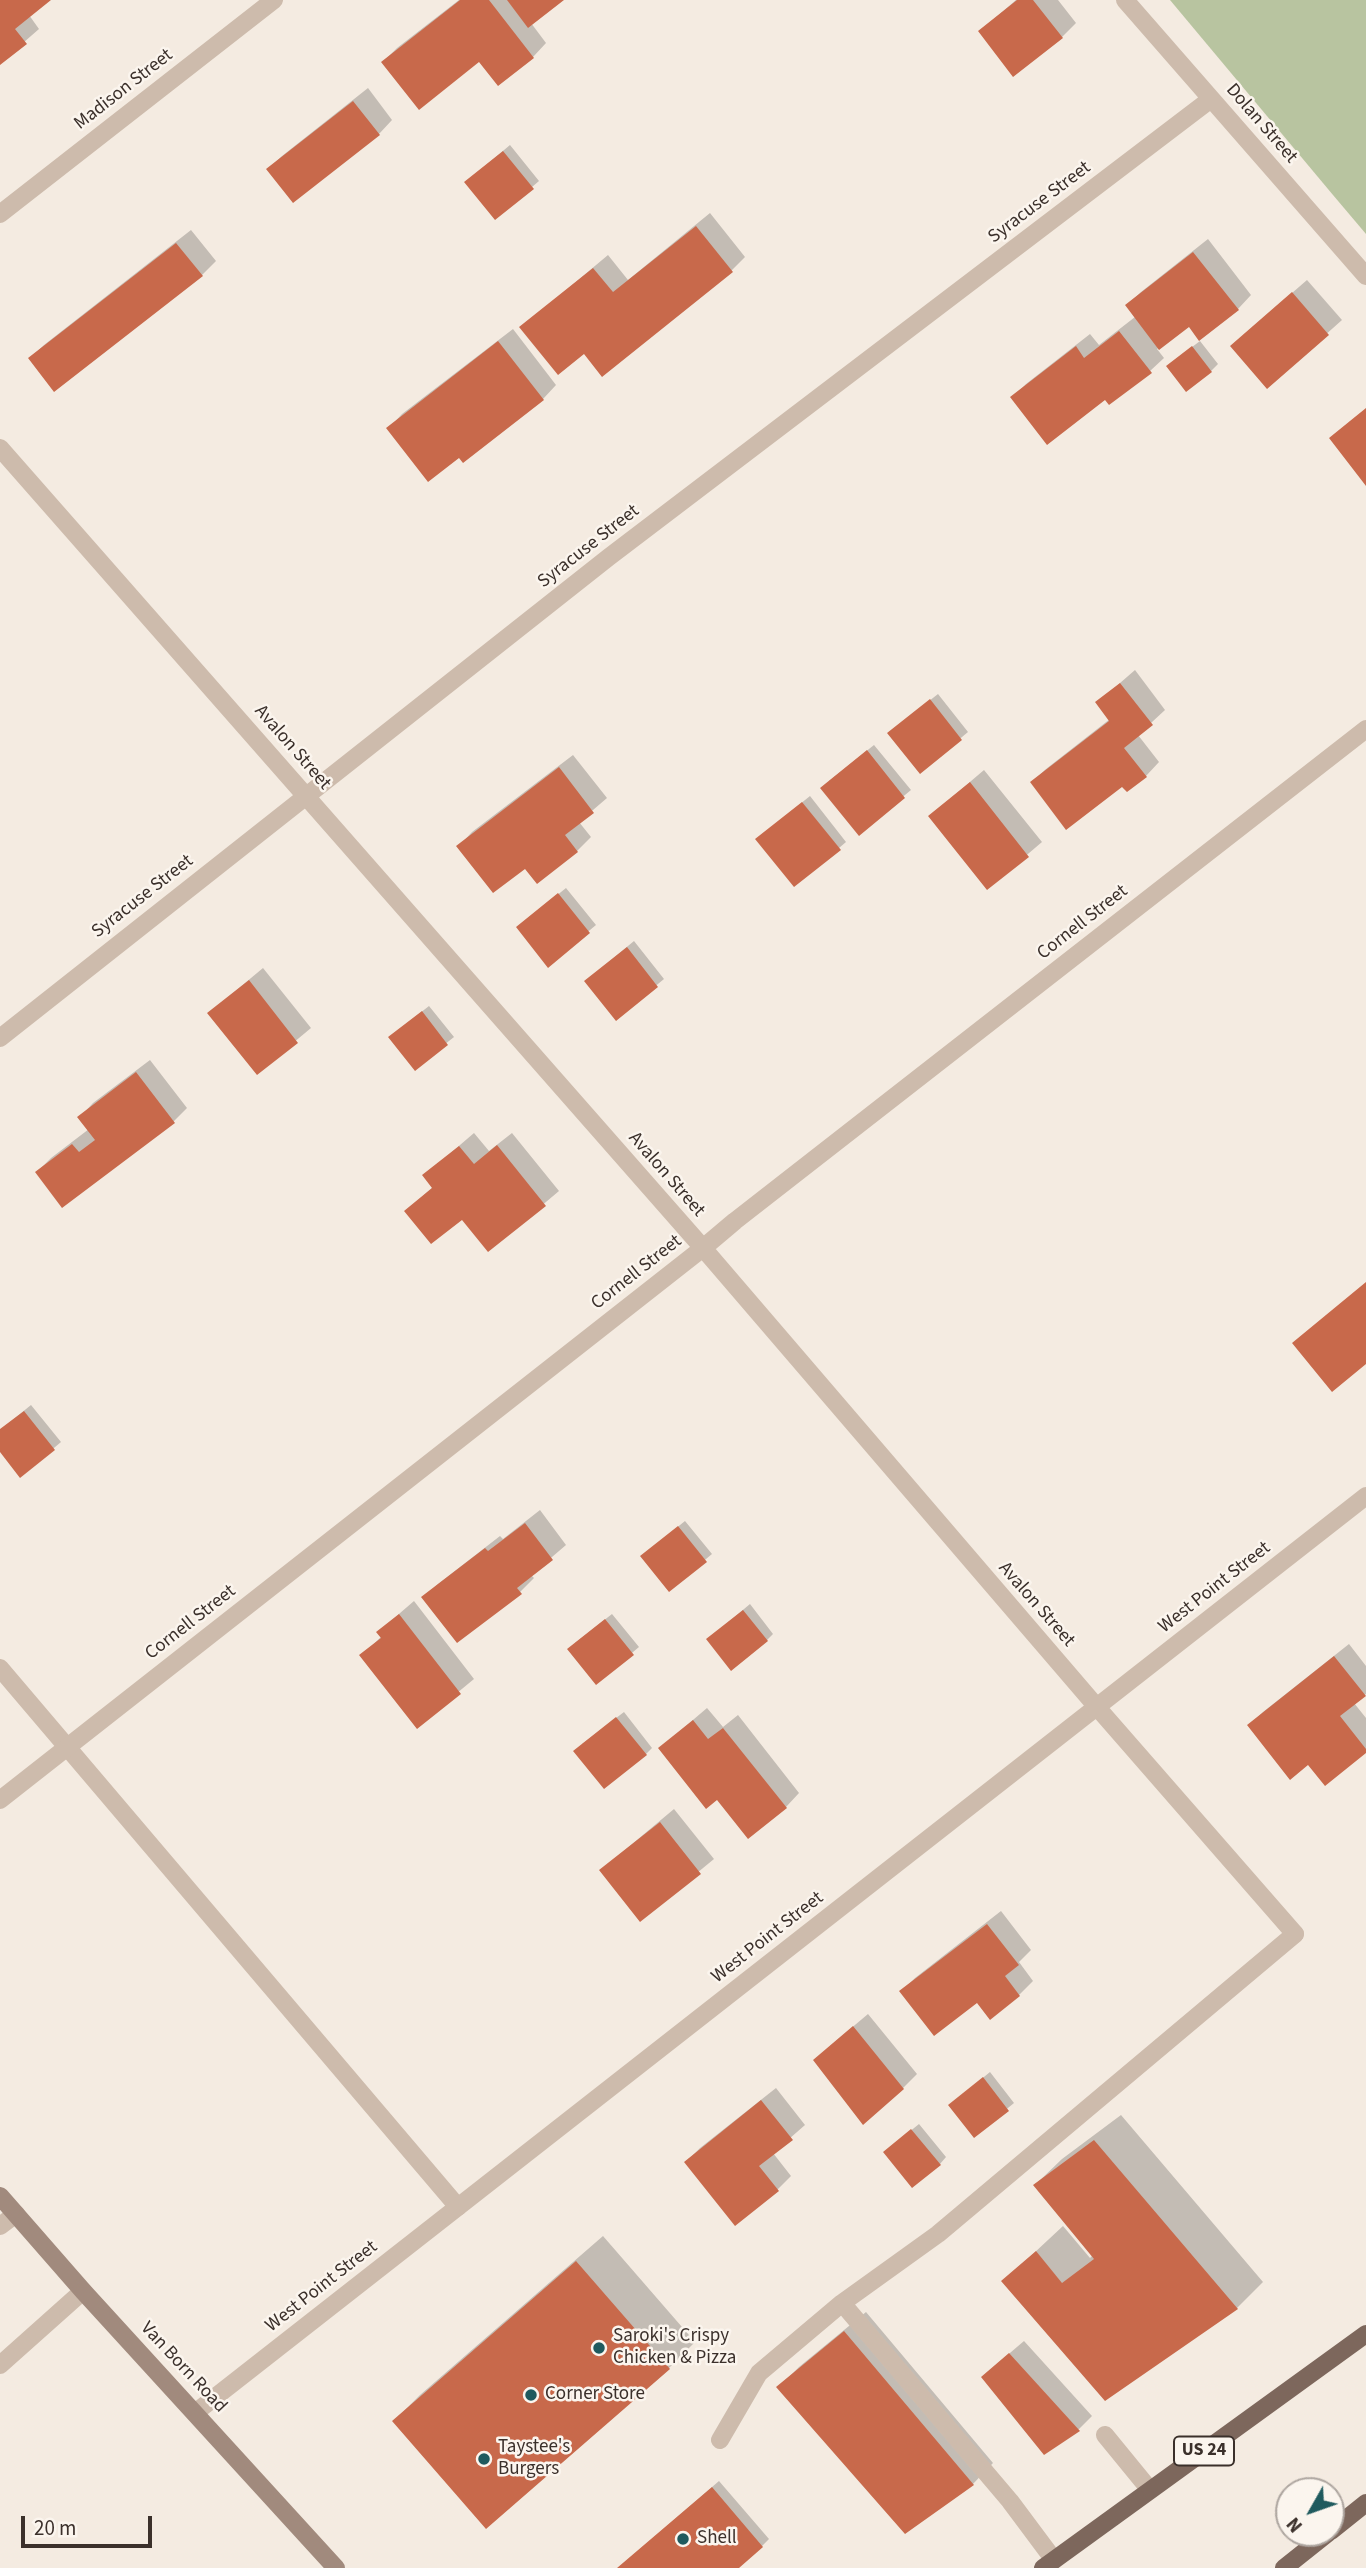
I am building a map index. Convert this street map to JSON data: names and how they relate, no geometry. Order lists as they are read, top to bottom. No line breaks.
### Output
{"streets":{"main road":["Van Born Road","US 24"],"street":["Madison Street","Dolan Street","Syracuse Street","Avalon Street","Cornell Street","West Point Street"]},"crossings":[["Dolan Street","Syracuse Street"],["Syracuse Street","Avalon Street"],["Avalon Street","Cornell Street"],["Avalon Street","West Point Street"],["West Point Street","Van Born Road"]],"places":["Saroki's Crispy Chicken & Pizza","Corner Store","Taystee's Burgers","Shell"],"scale_bar":"20 m","north":"bottom left"}
